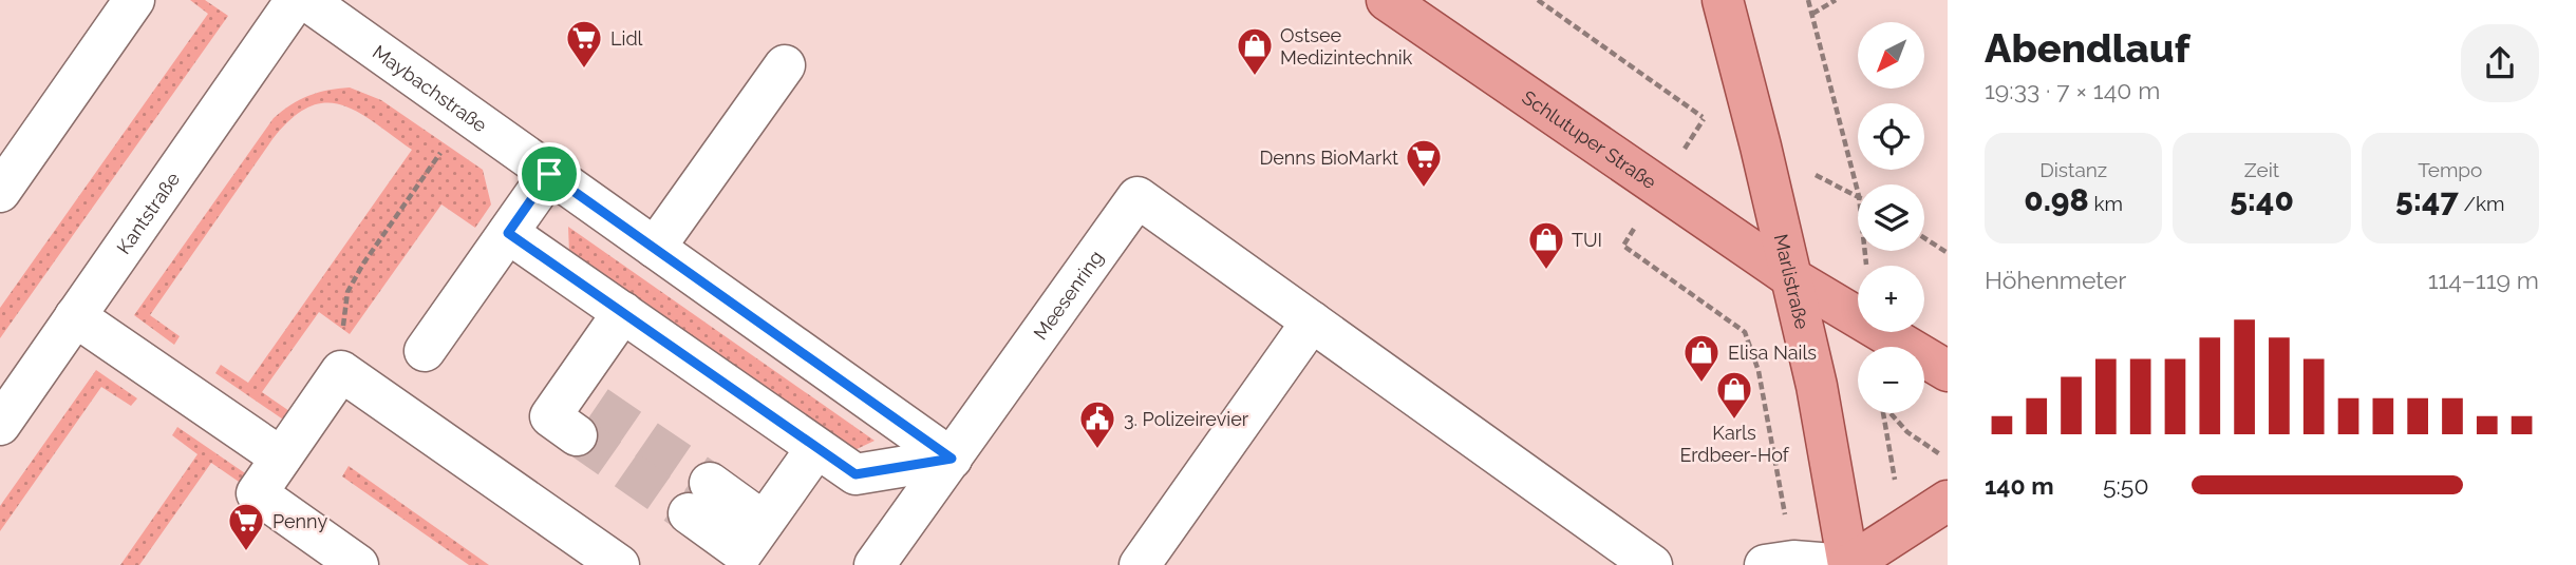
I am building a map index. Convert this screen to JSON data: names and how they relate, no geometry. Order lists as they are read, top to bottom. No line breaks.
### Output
{"streets":{"main road":["Schlutuper Straße","Marlistraße"],"street":["Maybachstraße","Kantstraße","Meesenring"]},"crossings":[["Maybachstraße","Meesenring"],["Schlutuper Straße","Marlistraße"]],"places":{"supermarket":["Lidl","Denns BioMarkt","Penny"],"shop":["Ostsee Medizintechnik","TUI","Elisa Nails","Karls Erdbeer-Hof"],"public building":["3. Polizeirevier"]},"north":"bottom left","page":{"heading":["Abendlauf","19:33 · 7 × 140 m"],"map_buttons":["+","−"],"stats":[["Distanz","0.98 km"],["Zeit","5:40"],["Tempo","5:47 /km"]],"chart":["Höhenmeter","114–119 m"],"list":[{"name":"140 m","note":"5:50"}]}}
